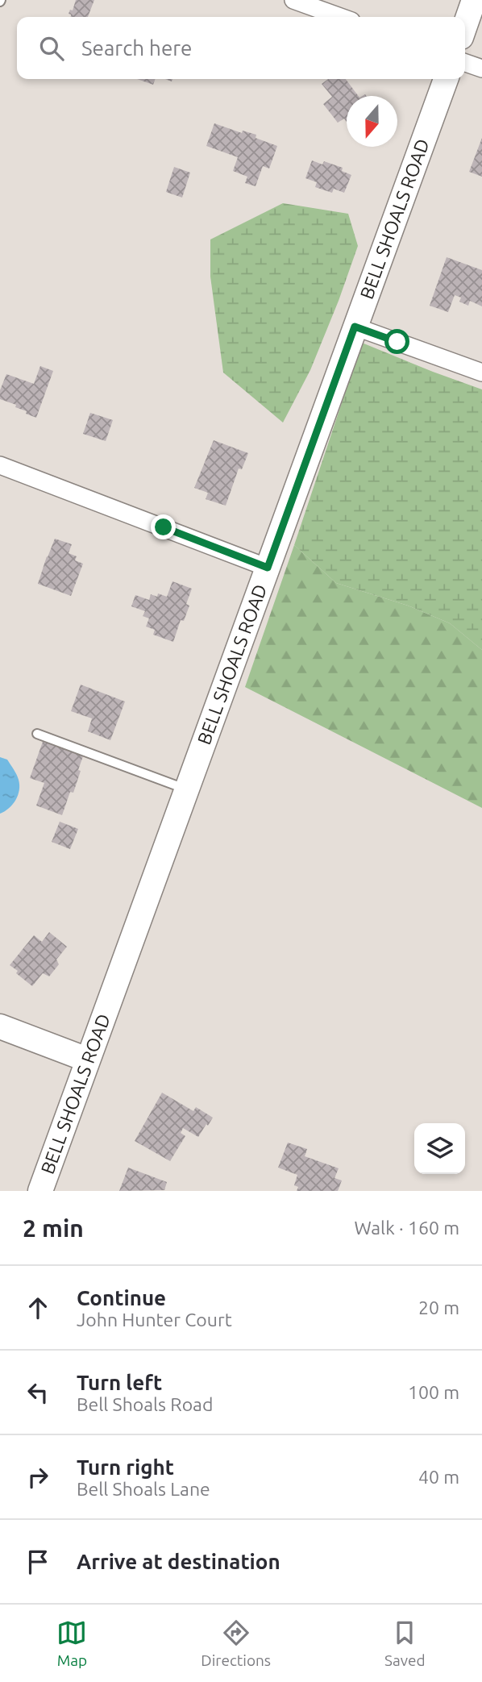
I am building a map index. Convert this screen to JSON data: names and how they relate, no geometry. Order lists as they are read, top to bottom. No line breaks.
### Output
{"streets":{"main road":["BELL SHOALS ROAD"]},"north":"bottom","page":{"search":"Search here","heading":["2 min","Walk · 160 m"],"list":[["Continue","John Hunter Court","20 m"],["Turn left","Bell Shoals Road","100 m"],["Turn right","Bell Shoals Lane","40 m"],"Arrive at destination"],"nav":["Map","Directions","Saved"]}}
